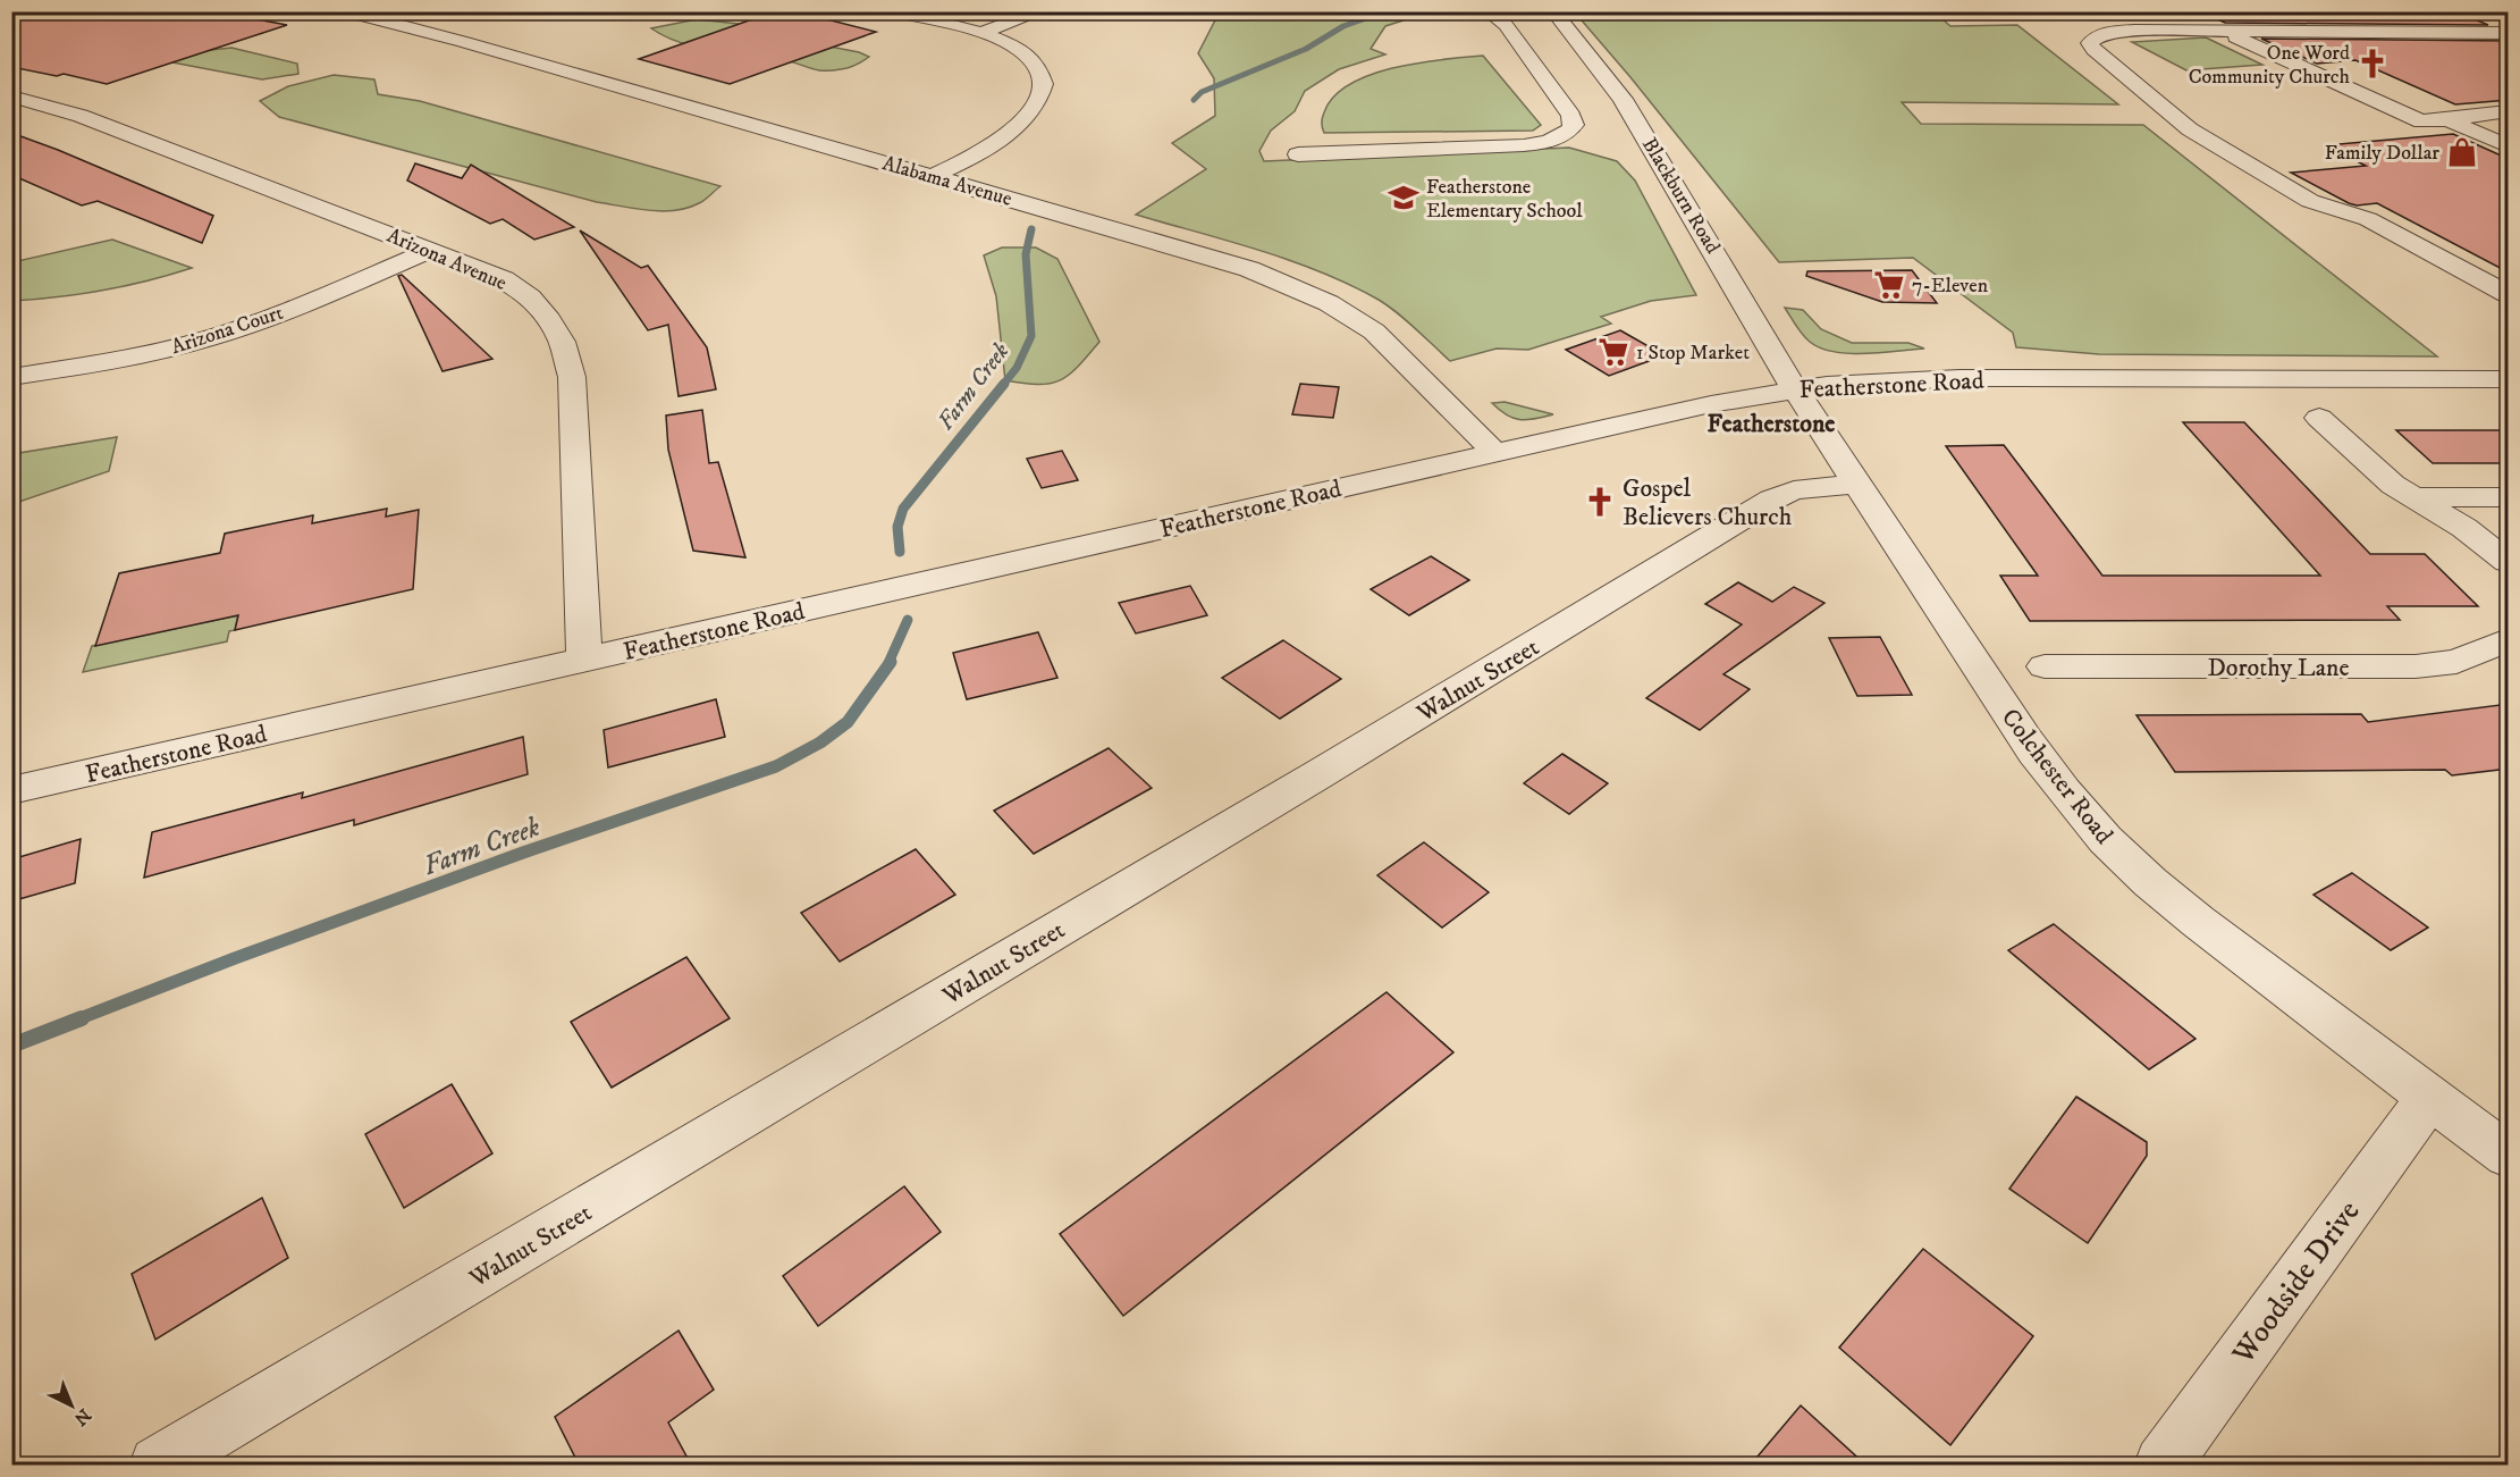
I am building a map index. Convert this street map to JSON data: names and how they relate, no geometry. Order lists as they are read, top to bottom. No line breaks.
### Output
{"streets":{"street":["Alabama Avenue","Blackburn Road","Arizona Avenue","Arizona Court","Featherstone Road","Dorothy Lane","Walnut Street","Colchester Road","Woodside Drive"]},"crossings":[["Alabama Avenue","Featherstone Road"],["Blackburn Road","Featherstone Road"],["Blackburn Road","Colchester Road"],["Arizona Avenue","Arizona Court"],["Arizona Avenue","Featherstone Road"],["Featherstone Road","Colchester Road"],["Walnut Street","Colchester Road"],["Colchester Road","Woodside Drive"]],"districts":["Featherstone"],"water":["Farm Creek"],"places":{"church":["One Word Community Church","Gospel Believers Church"],"shop":["Family Dollar"],"school or university":["Featherstone Elementary School"],"supermarket":["7-Eleven","1 Stop Market"]},"north":"bottom right"}
